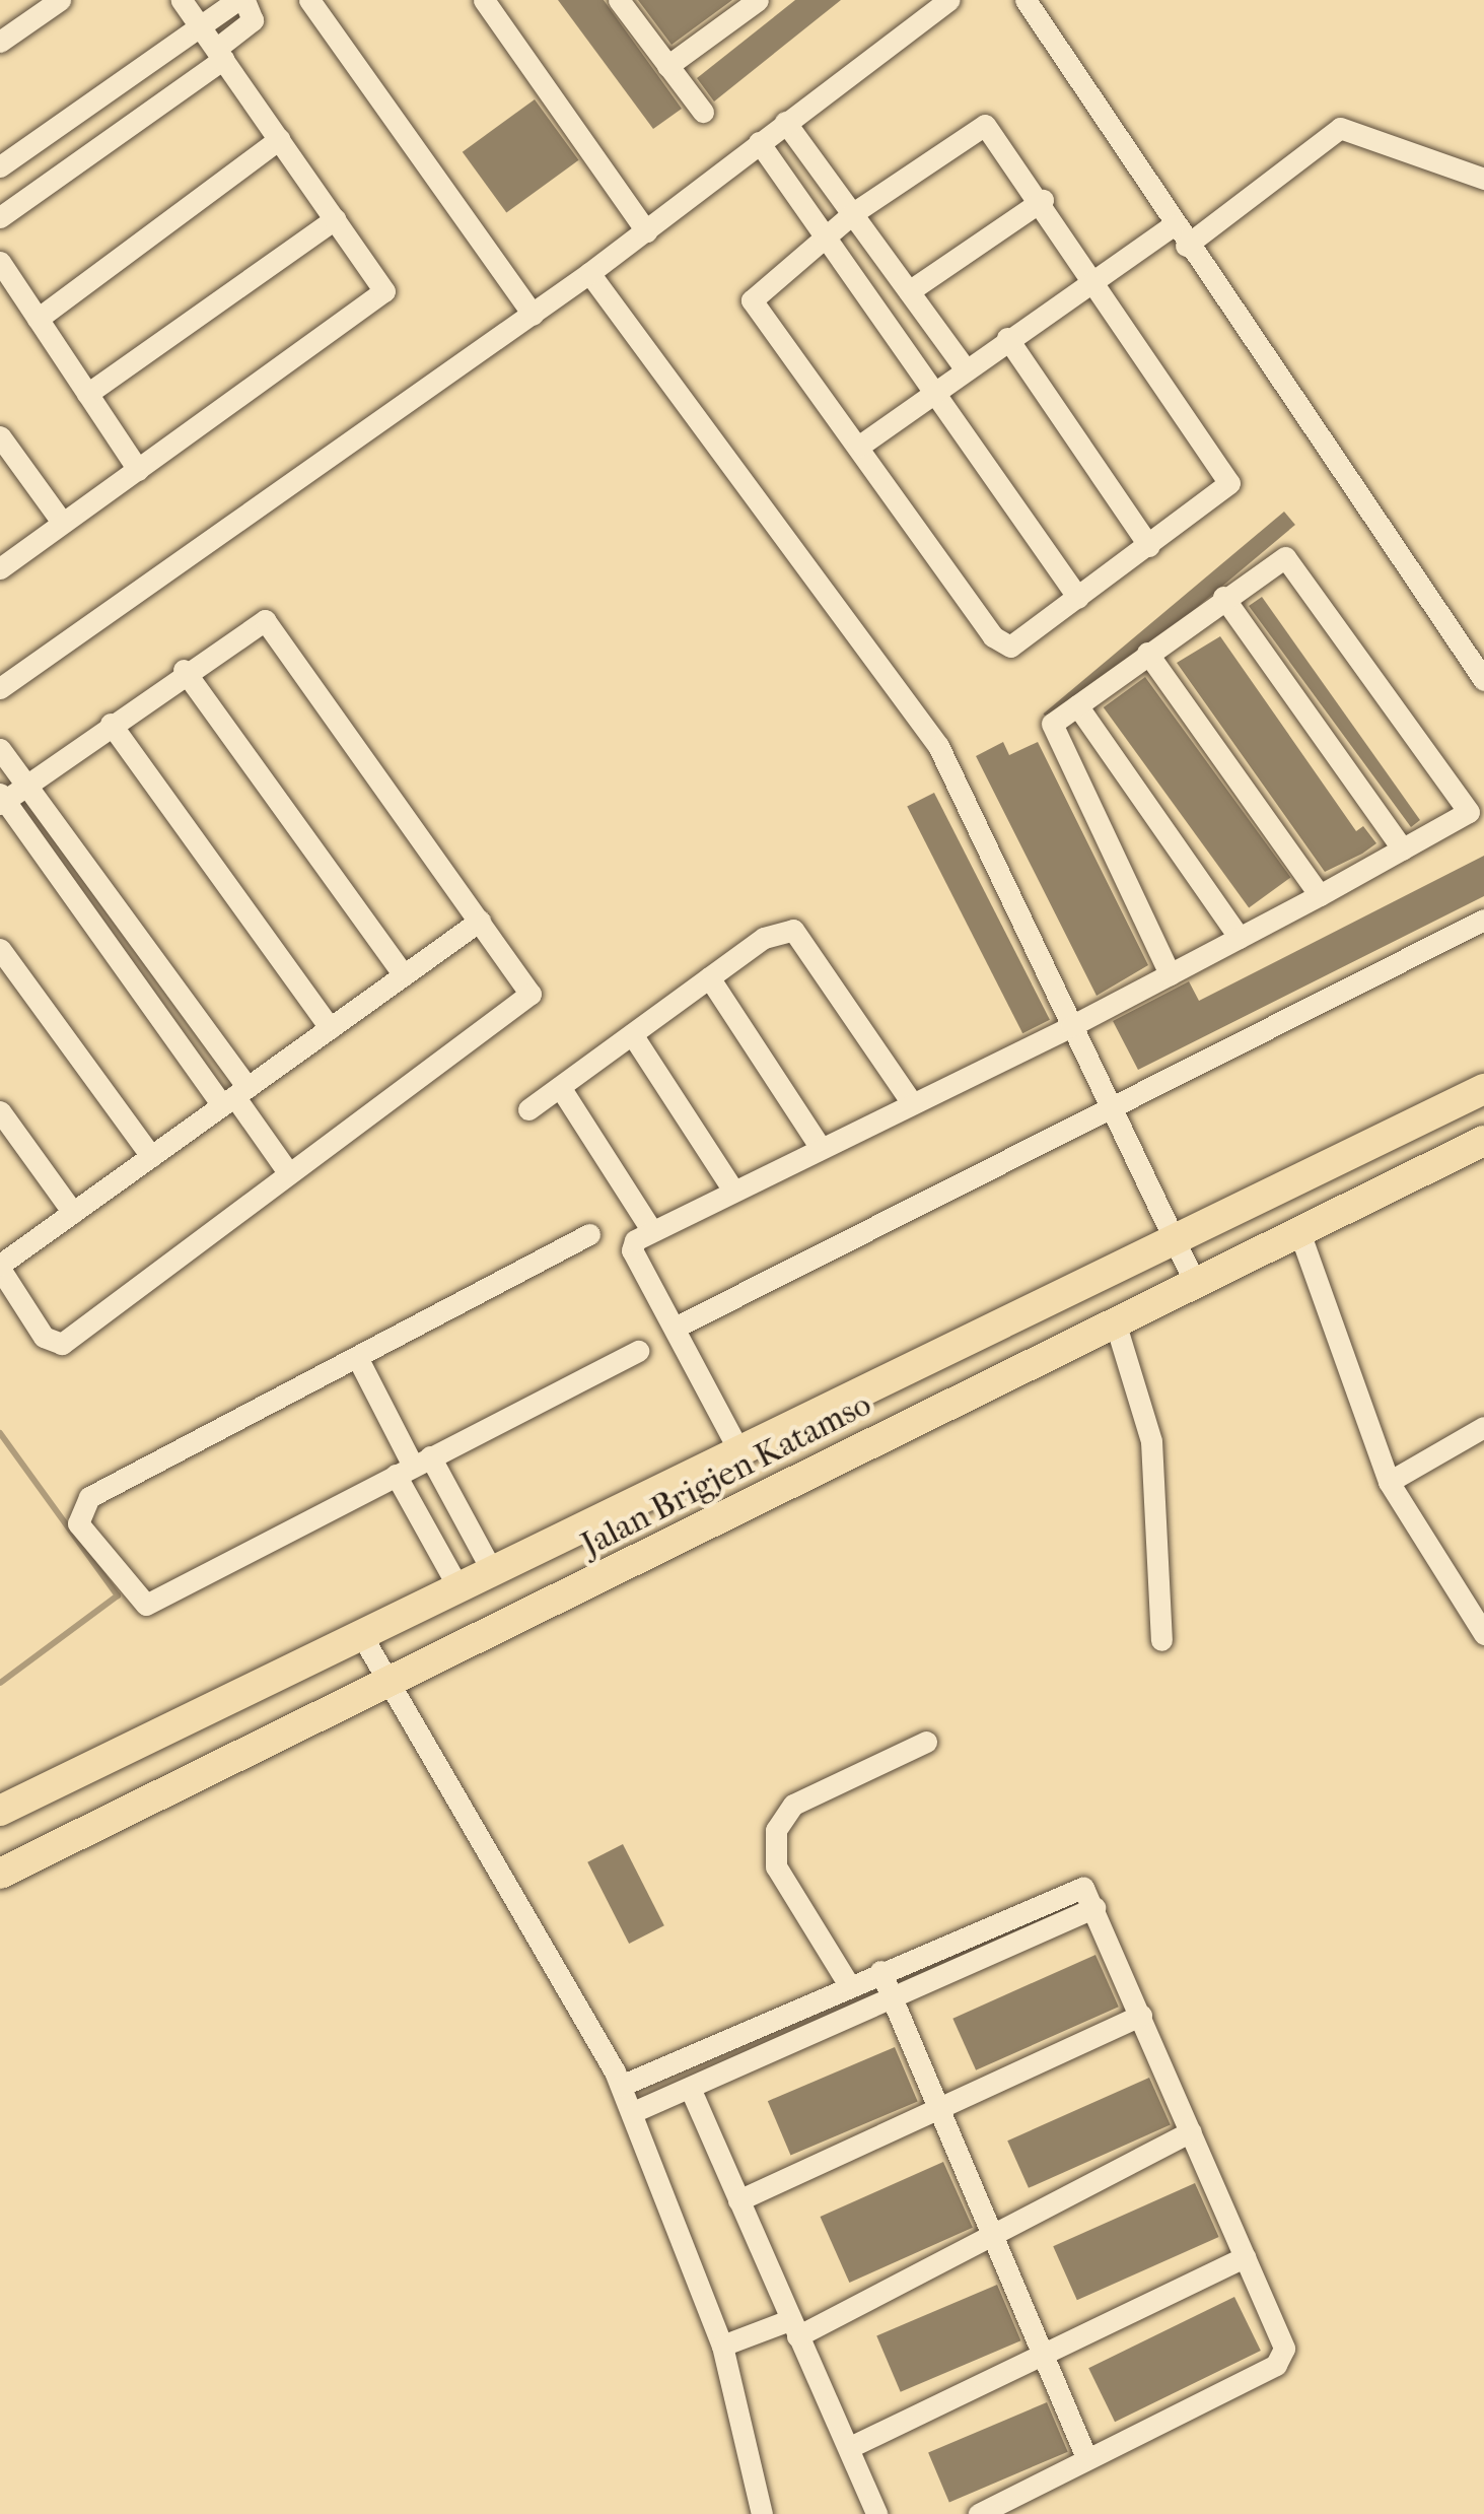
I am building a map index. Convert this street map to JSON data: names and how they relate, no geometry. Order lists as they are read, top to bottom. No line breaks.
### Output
{"streets":{"highway":["Jalan Brigjen Katamso"]}}
